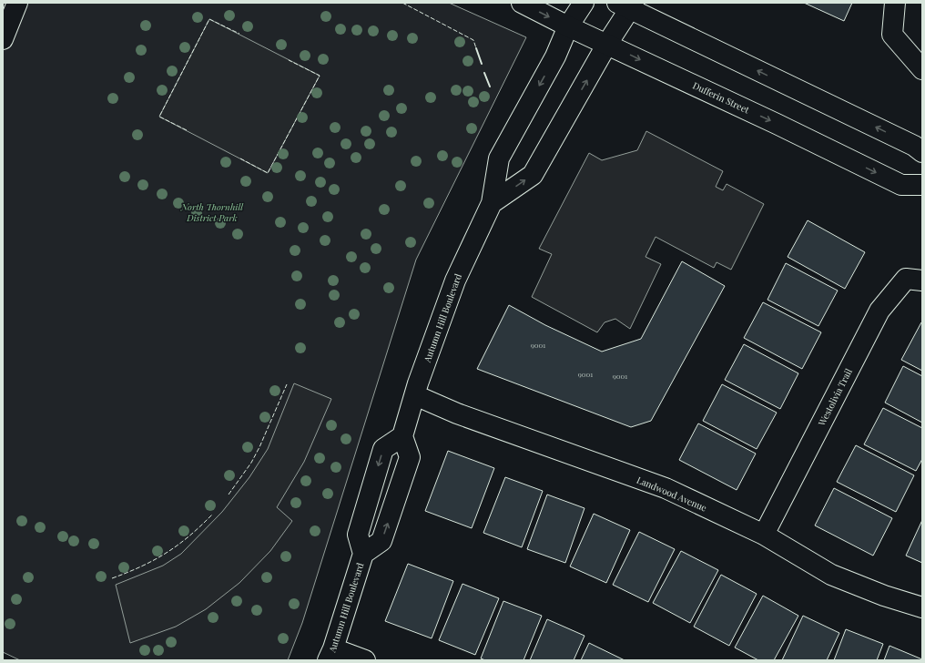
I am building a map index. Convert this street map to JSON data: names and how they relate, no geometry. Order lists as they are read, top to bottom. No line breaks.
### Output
{"streets":{"street":["Dufferin Street","Autumn Hill Boulevard","Westolivia Trail","Landwood Avenue"]},"crossings":[["Dufferin Street","Autumn Hill Boulevard"],["Autumn Hill Boulevard","Landwood Avenue"],["Westolivia Trail","Landwood Avenue"]],"parks":["North Thornhill District Park"],"house_numbers":["9001","9001","9001"]}
